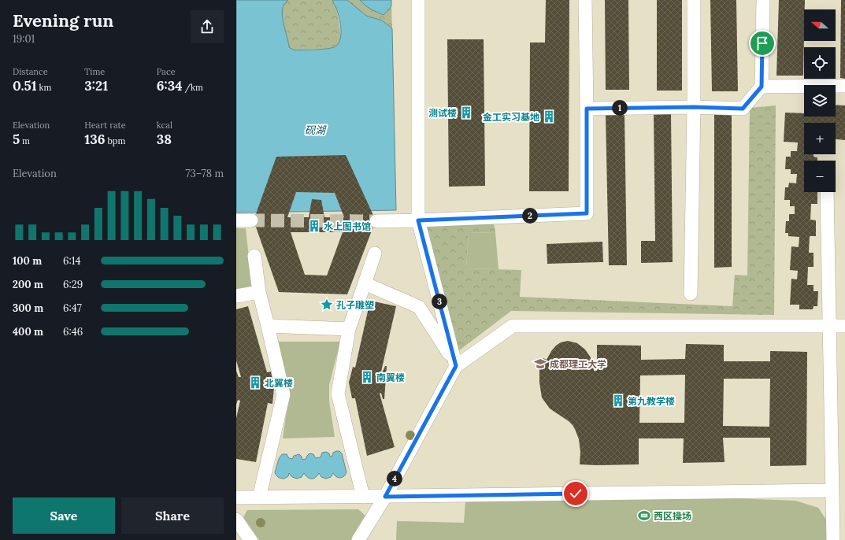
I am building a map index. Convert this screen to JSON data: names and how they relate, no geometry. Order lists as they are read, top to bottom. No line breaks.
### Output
{"water":["砚湖"],"places":{"building":["测试楼","金工实习基地","水上图书馆","南翼楼","北翼楼","第九教学楼"],"place":["孔子雕塑"],"school or university":["成都理工大学"],"sports":["西区操场"]},"north":"left","page":{"heading":["Evening run","19:01"],"map_buttons":["+","−"],"stats":[["Distance","0.51 km"],["Time","3:21"],["Pace","6:34 /km"],["Elevation","5 m"],["Heart rate","136 bpm"],["kcal","38"]],"pins":["1","2","3","4"],"chart":["Elevation","73–78 m"],"list":[{"name":"100 m","note":"6:14"},{"name":"200 m","note":"6:29"},{"name":"300 m","note":"6:47"},{"name":"400 m","note":"6:46"}],"buttons":["Save","Share"]}}
